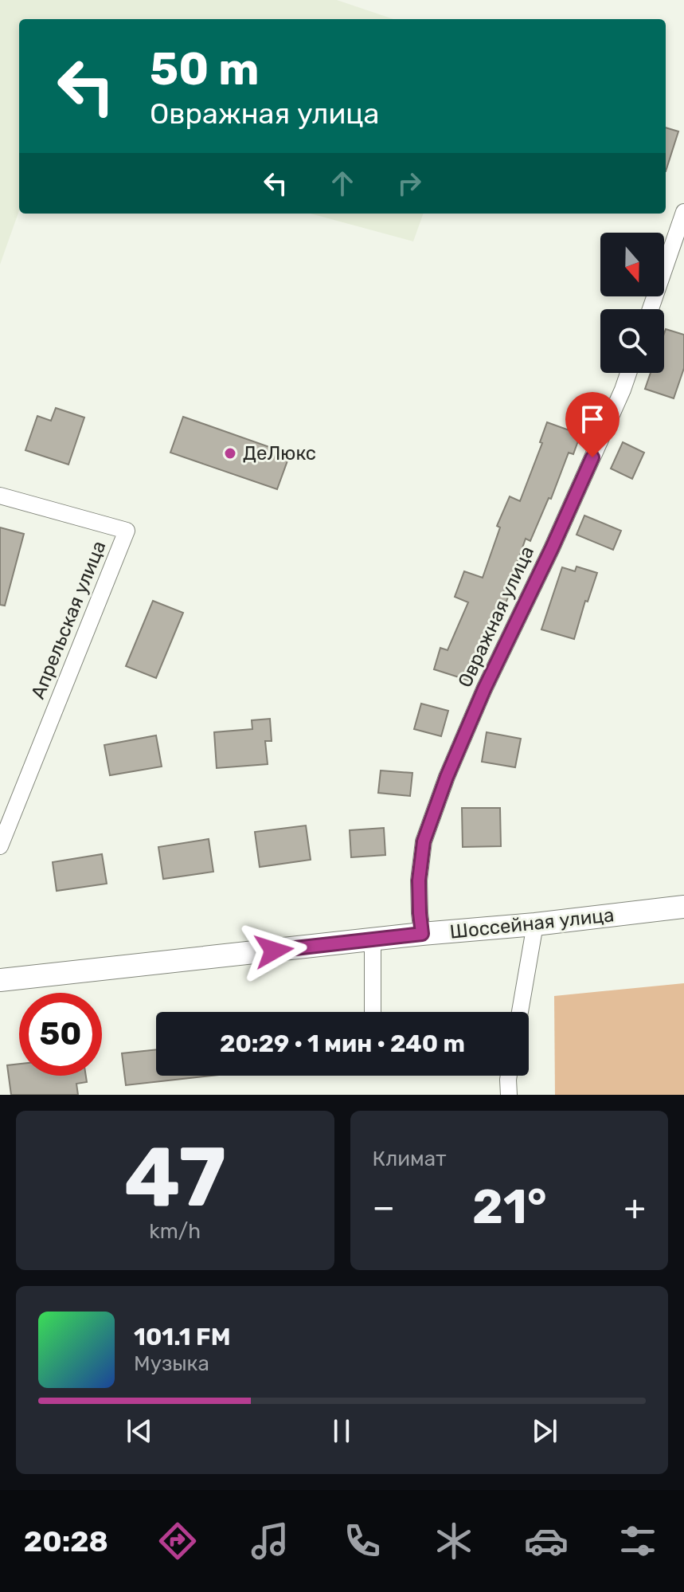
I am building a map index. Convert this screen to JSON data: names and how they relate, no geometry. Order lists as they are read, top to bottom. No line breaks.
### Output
{"streets":{"main road":["Шоссейная улица"],"street":["Овражная улица","Апрельская улица"]},"crossings":[["Овражная улица","Шоссейная улица"]],"places":["ДеЛюкс"],"north":"bottom","page":{"turn":["50 m","Овражная улица"],"limit":"50","trip":"20:29 · 1 мин · 240 m","tile":[["47","km/h"],"Климат"],"heat":["−","21°","+"],"song":["101.1 FM","Музыка"],"tabs":"20:28"}}
